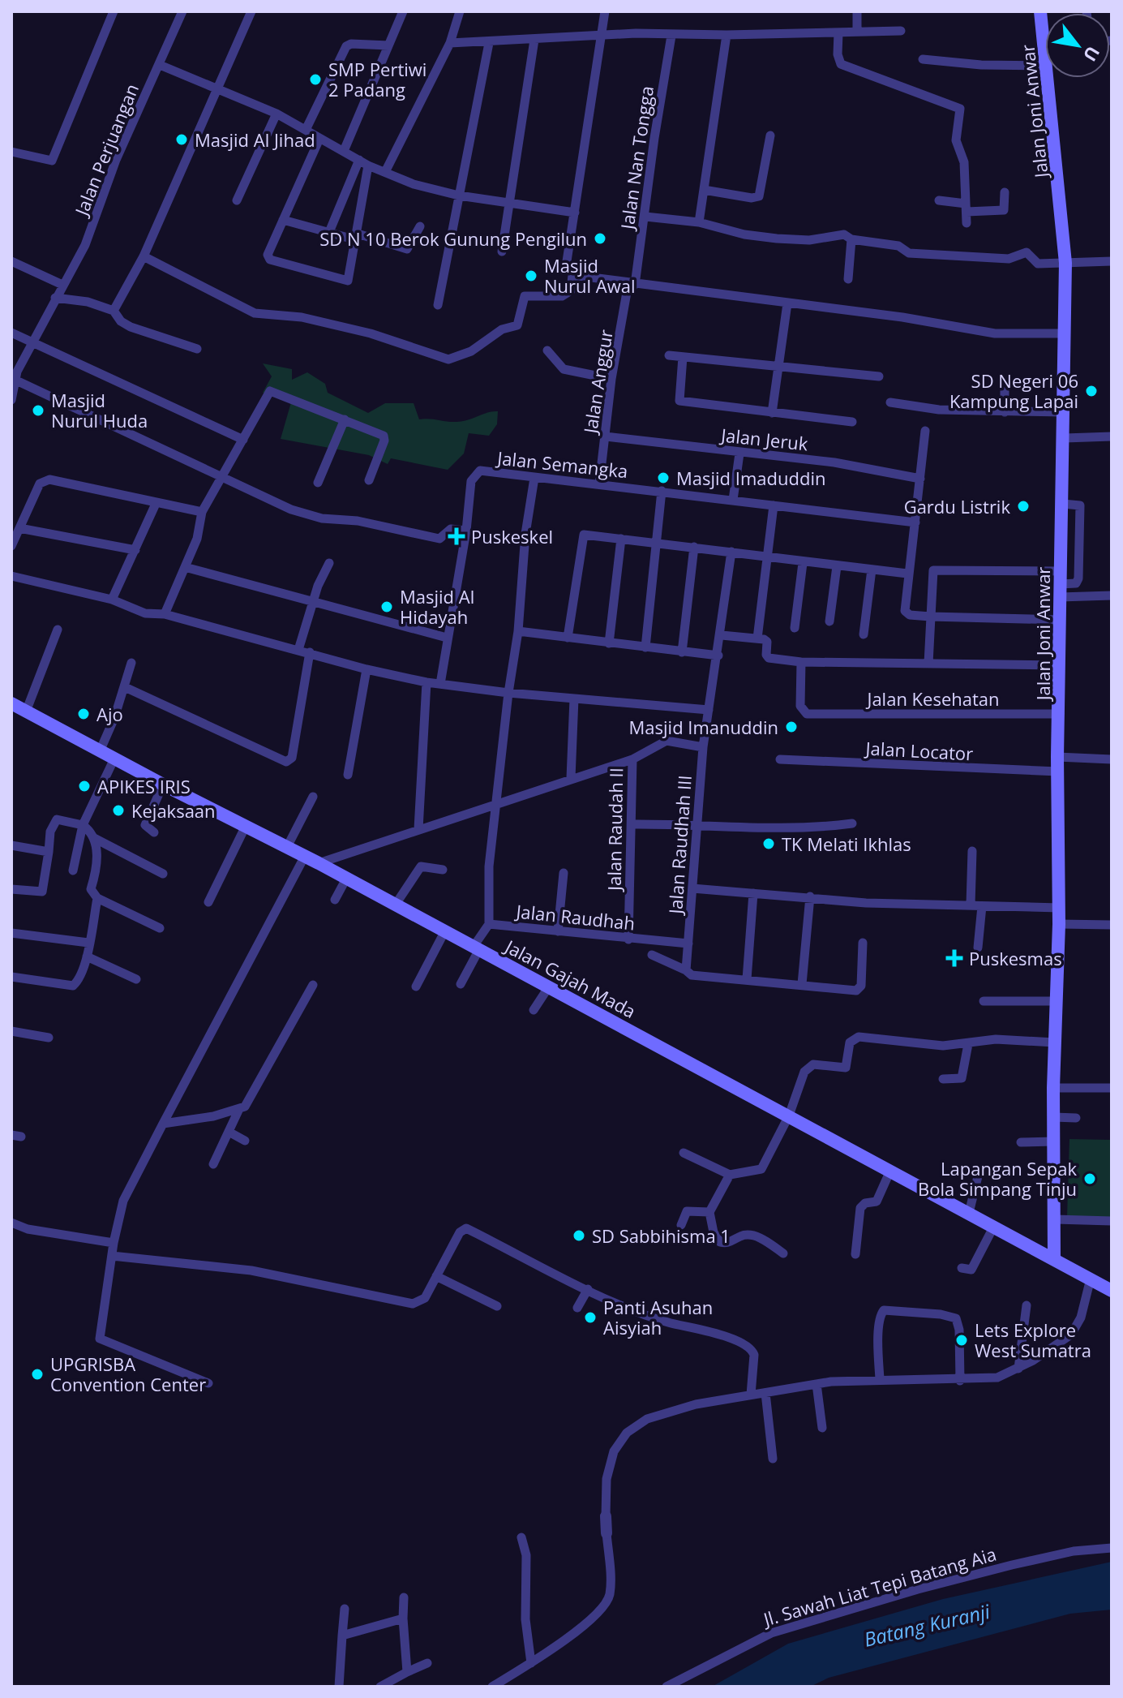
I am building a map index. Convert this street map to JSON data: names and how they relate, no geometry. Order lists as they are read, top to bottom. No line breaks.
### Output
{"streets":{"main road":["Jalan Joni Anwar","Jalan Gajah Mada"],"street":["Jalan Perjuangan","Jalan Nan Tongga","Jalan Anggur","Jalan Jeruk","Jalan Semangka","Jalan Kesehatan","Jalan Locator","Jalan Raudah II","Jalan Raudhah III","Jalan Raudhah","Jl. Sawah Liat Tepi Batang Aia"]},"crossings":[["Jalan Joni Anwar","Jalan Kesehatan"],["Jalan Joni Anwar","Jalan Locator"],["Jalan Joni Anwar","Jalan Gajah Mada"],["Jalan Nan Tongga","Jalan Anggur"],["Jalan Anggur","Jalan Jeruk"],["Jalan Anggur","Jalan Semangka"],["Jalan Raudah II","Jalan Raudhah"],["Jalan Raudhah III","Jalan Raudhah"]],"water":["Batang Kuranji"],"places":{"other":["SMP Pertiwi 2 Padang","Masjid Al Jihad","SD N 10 Berok Gunung Pengilun","Masjid Nurul Awal","SD Negeri 06 Kampung Lapai","Masjid Nurul Huda","Masjid Imaduddin","Gardu Listrik","Masjid Al Hidayah","Ajo","Masjid Imanuddin","APIKES IRIS","Kejaksaan","TK Melati Ikhlas","Lapangan Sepak Bola Simpang Tinju","SD Sabbihisma 1","Panti Asuhan Aisyiah","Lets Explore West Sumatra","UPGRISBA Convention Center"],"health":["Puskeskel","Puskesmas"]},"north":"bottom right"}
